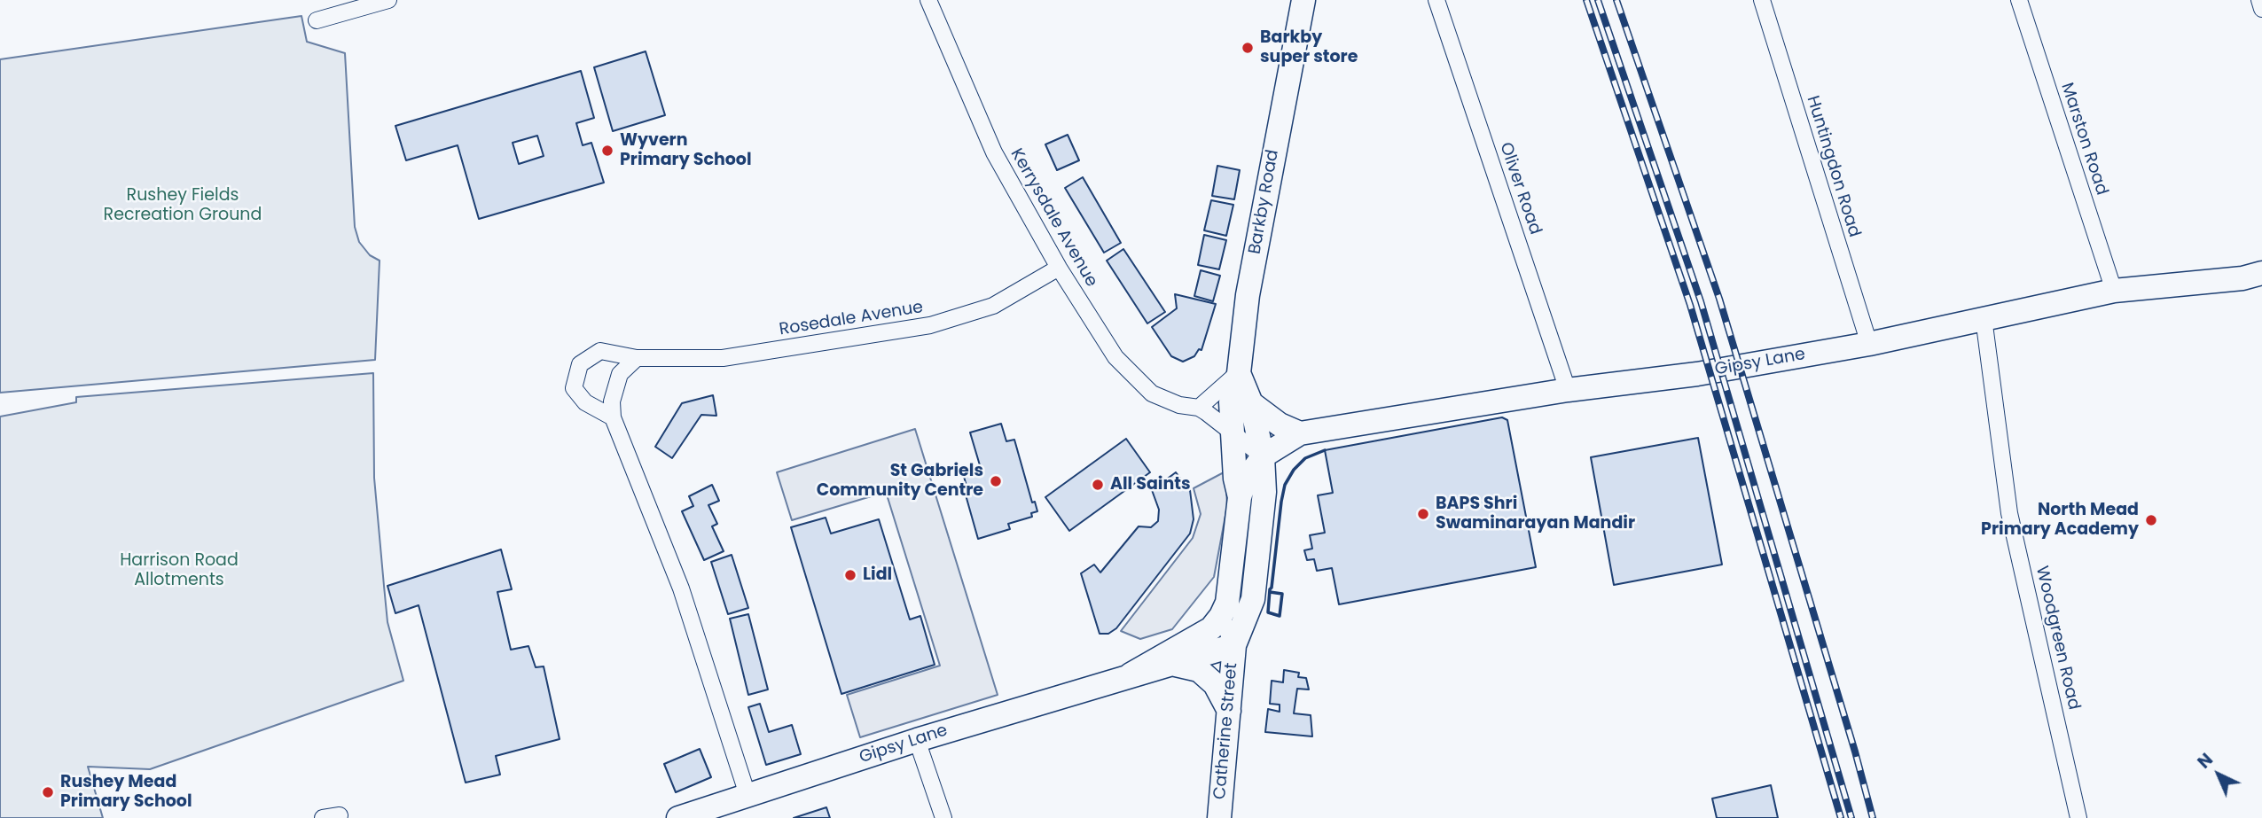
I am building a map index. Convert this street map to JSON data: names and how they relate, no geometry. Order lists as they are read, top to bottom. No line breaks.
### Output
{"streets":{"street":["Marston Road","Huntingdon Road","Oliver Road","Barkby Road","Kerrysdale Avenue","Rosedale Avenue","Gipsy Lane","Woodgreen Road","Catherine Street"]},"crossings":[["Marston Road","Gipsy Lane"],["Huntingdon Road","Gipsy Lane"],["Oliver Road","Gipsy Lane"],["Barkby Road","Kerrysdale Avenue"],["Barkby Road","Gipsy Lane"],["Kerrysdale Avenue","Rosedale Avenue"],["Kerrysdale Avenue","Gipsy Lane"],["Gipsy Lane","Woodgreen Road"],["Gipsy Lane","Catherine Street"]],"parks":["Rushey Fields Recreation Ground","Harrison Road Allotments"],"places":["Barkby super store","Wyvern Primary School","St Gabriels Community Centre","All Saints","BAPS Shri Swaminarayan Mandir","North Mead Primary Academy","Lidl","Rushey Mead Primary School"],"north":"top left"}
